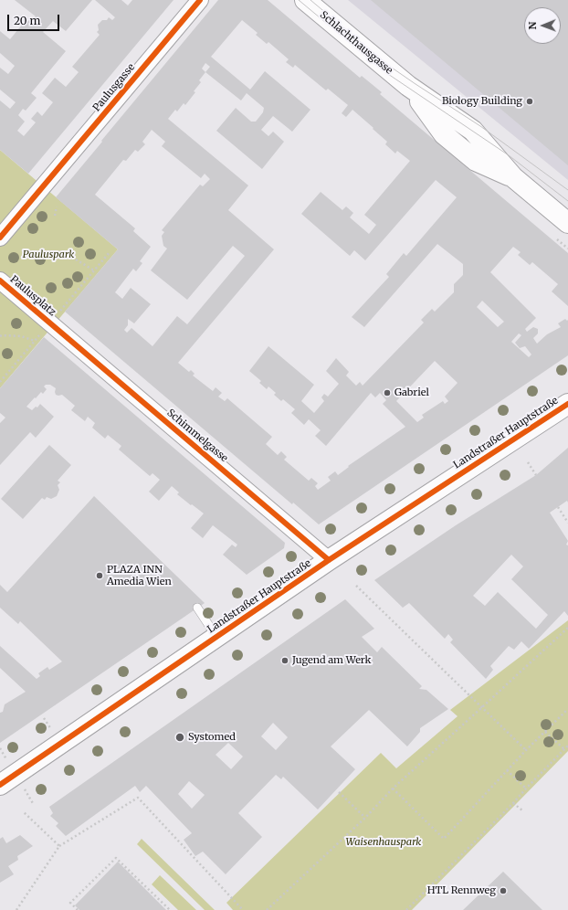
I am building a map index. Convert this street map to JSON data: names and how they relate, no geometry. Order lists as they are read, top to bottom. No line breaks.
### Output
{"streets":{"main road":["Schlachthausgasse","Landstraßer Hauptstraße"],"street":["Paulusgasse","Paulusplatz","Schimmelgasse"]},"crossings":[["Paulusplatz","Schimmelgasse"],["Landstraßer Hauptstraße","Schimmelgasse"]],"parks":["Pauluspark","Waisenhauspark"],"places":["Biology Building","Gabriel","PLAZA INN Amedia Wien","Jugend am Werk","Systomed","HTL Rennweg"],"scale_bar":"20 m","north":"left"}
